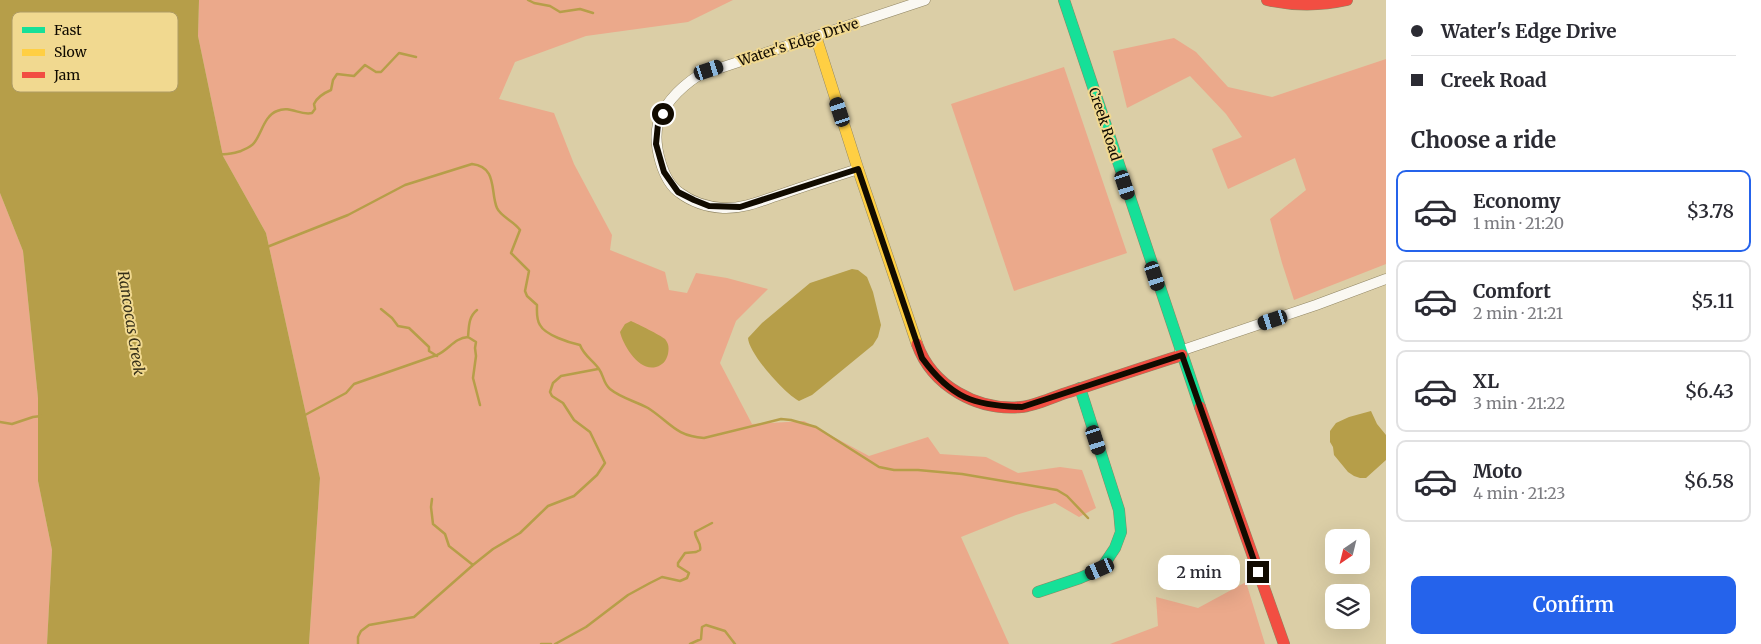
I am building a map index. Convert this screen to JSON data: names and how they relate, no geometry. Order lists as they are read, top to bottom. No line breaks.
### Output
{"streets":{"street":["Water's Edge Drive","Creek Road"]},"water":["Rancocas Creek"],"legend":["Fast","Slow","Jam"],"north":"bottom left","page":{"banner":["Water's Edge Drive","Creek Road"],"heading":"Choose a ride","list":[{"name":"Economy","note":"1 min · 21:20","value":"$3.78"},{"name":"Comfort","note":"2 min · 21:21","value":"$5.11"},{"name":"XL","note":"3 min · 21:22","value":"$6.43"},{"name":"Moto","note":"4 min · 21:23","value":"$6.58"}],"bubble":"2 min","buttons":"Confirm"}}
